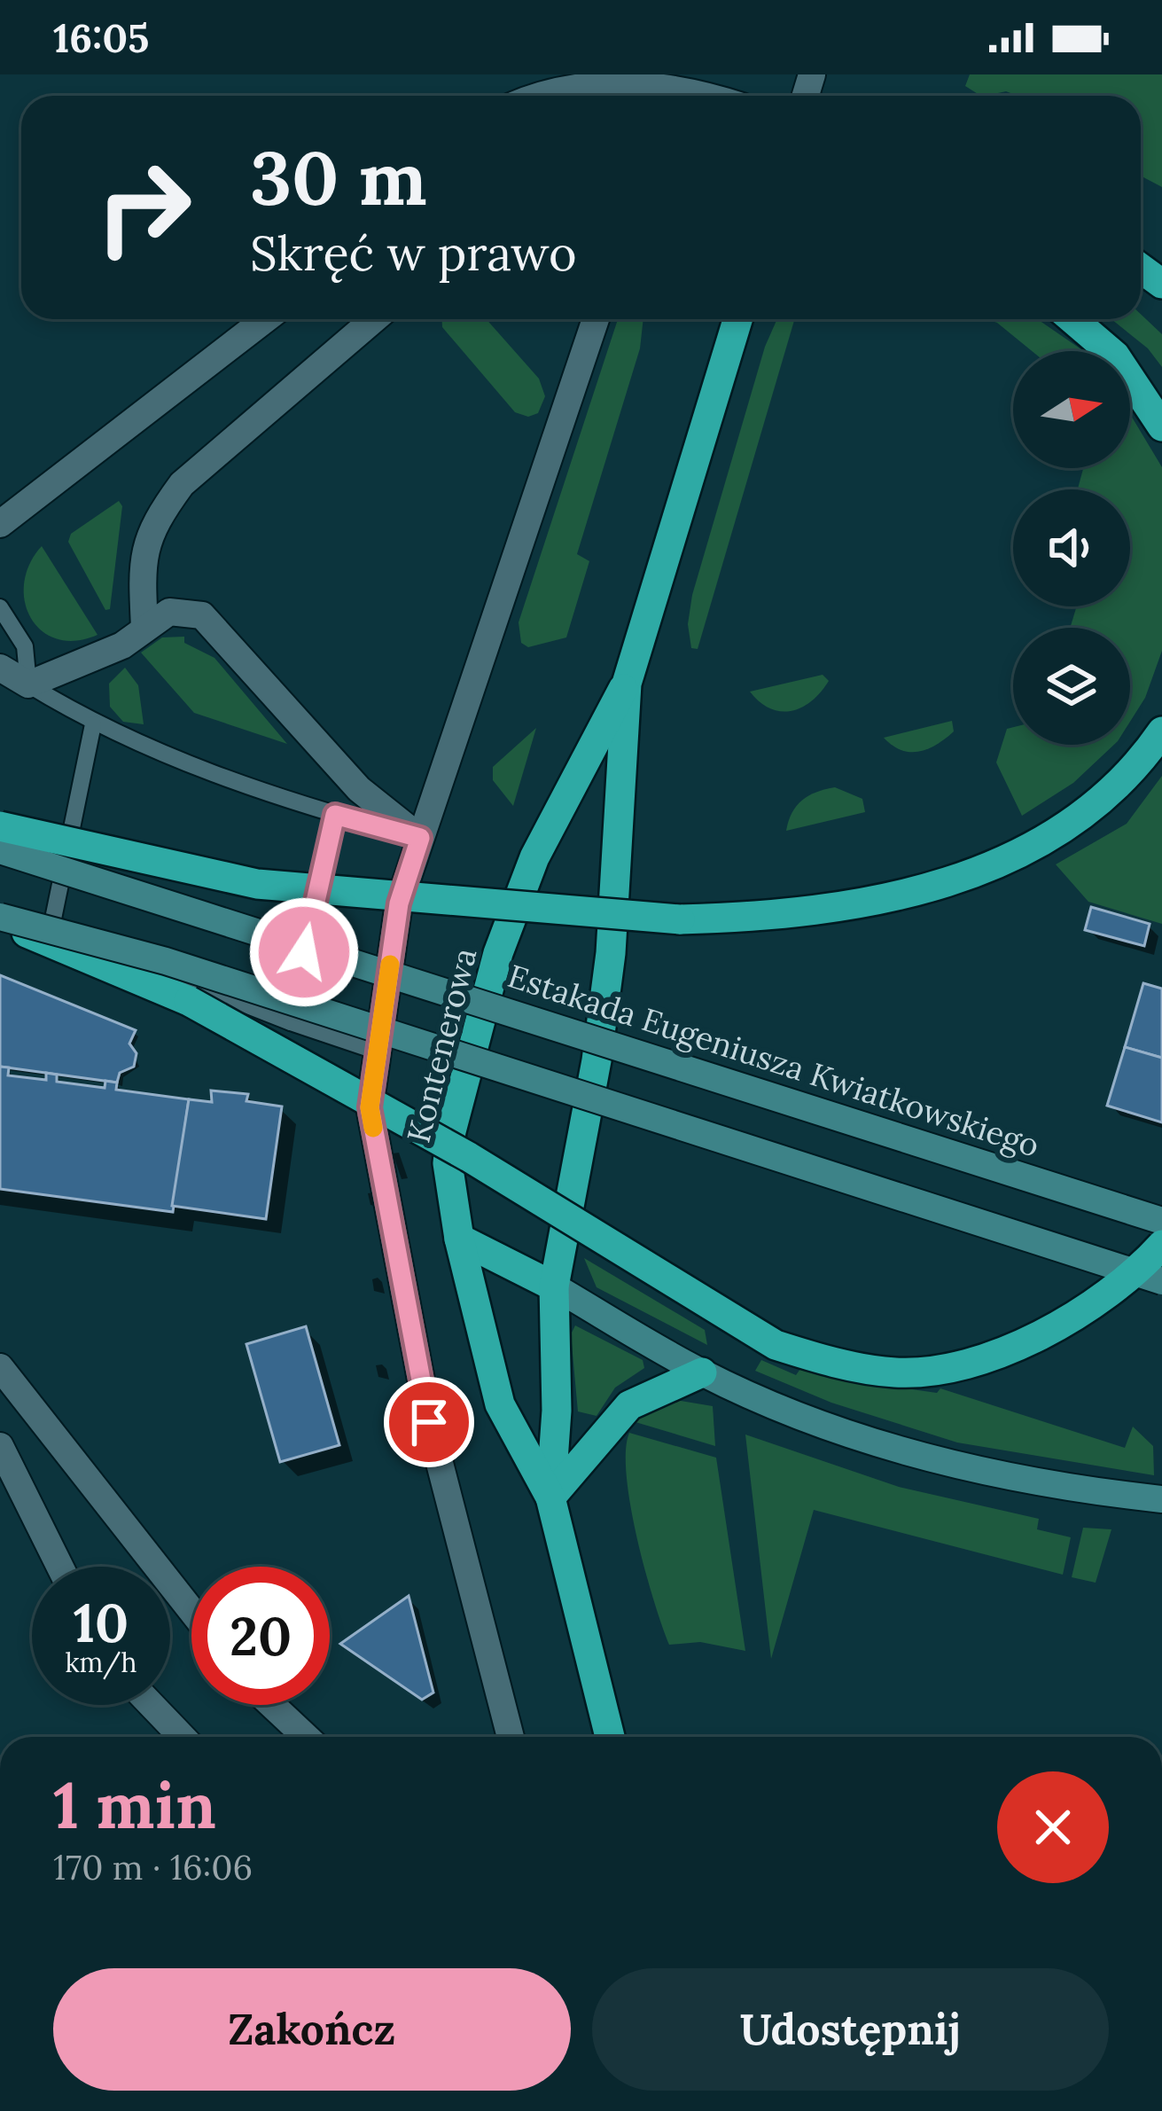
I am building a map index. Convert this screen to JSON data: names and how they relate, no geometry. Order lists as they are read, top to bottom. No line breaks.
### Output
{"streets":{"highway":["Kontenerowa"],"main road":["Estakada Eugeniusza Kwiatkowskiego"]},"north":"right","page":{"status":"16:05","turn":["30 m","Skręć w prawo"],"speed":"10 km/h","limit":"20","heading":["1 min","170 m · 16:06"],"buttons":["Zakończ","Udostępnij"]}}
